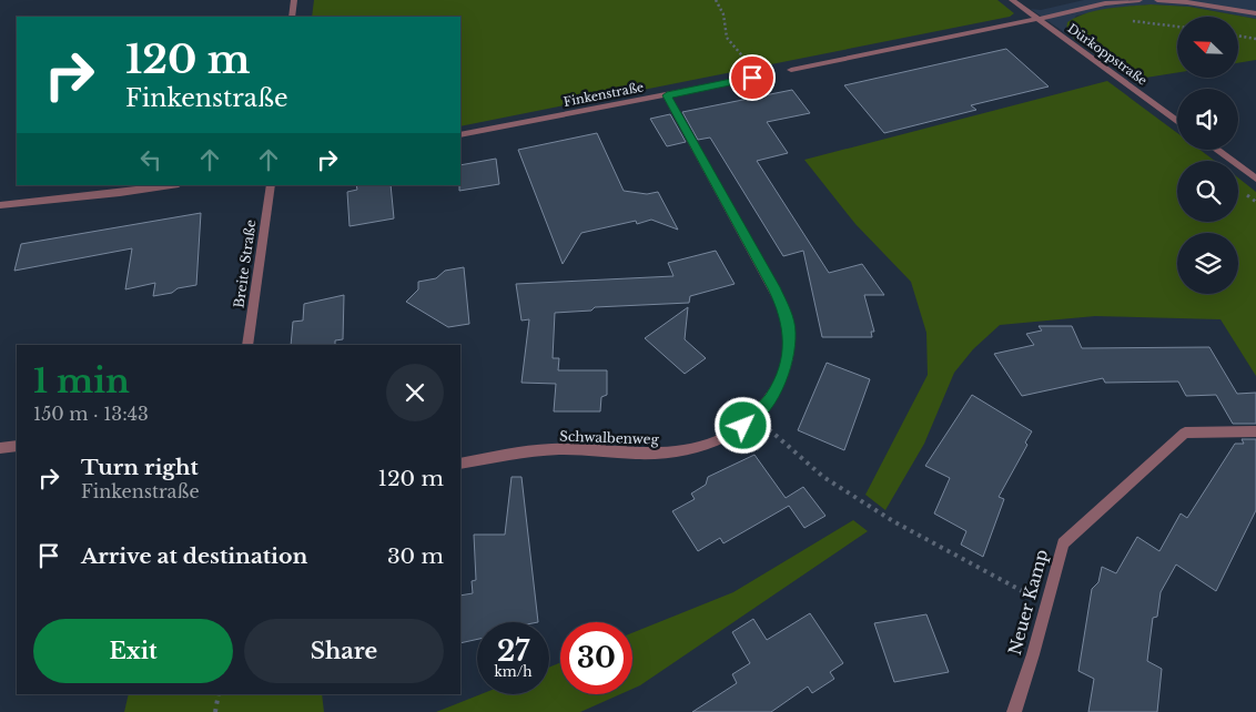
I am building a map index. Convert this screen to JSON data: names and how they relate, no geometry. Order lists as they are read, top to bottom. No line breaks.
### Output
{"streets":{"street":["Dürkoppstraße","Finkenstraße","Breite Straße","Schwalbenweg","Neuer Kamp"]},"crossings":[["Finkenstraße","Schwalbenweg"]],"north":"top left","page":{"turn":["120 m","Finkenstraße"],"heading":["1 min","150 m · 13:43"],"list":[{"name":"Turn right","note":"Finkenstraße","value":"120 m"},{"name":"Arrive at destination","value":"30 m"}],"buttons":["Exit","Share"],"speed":"27 km/h","limit":"30"}}
